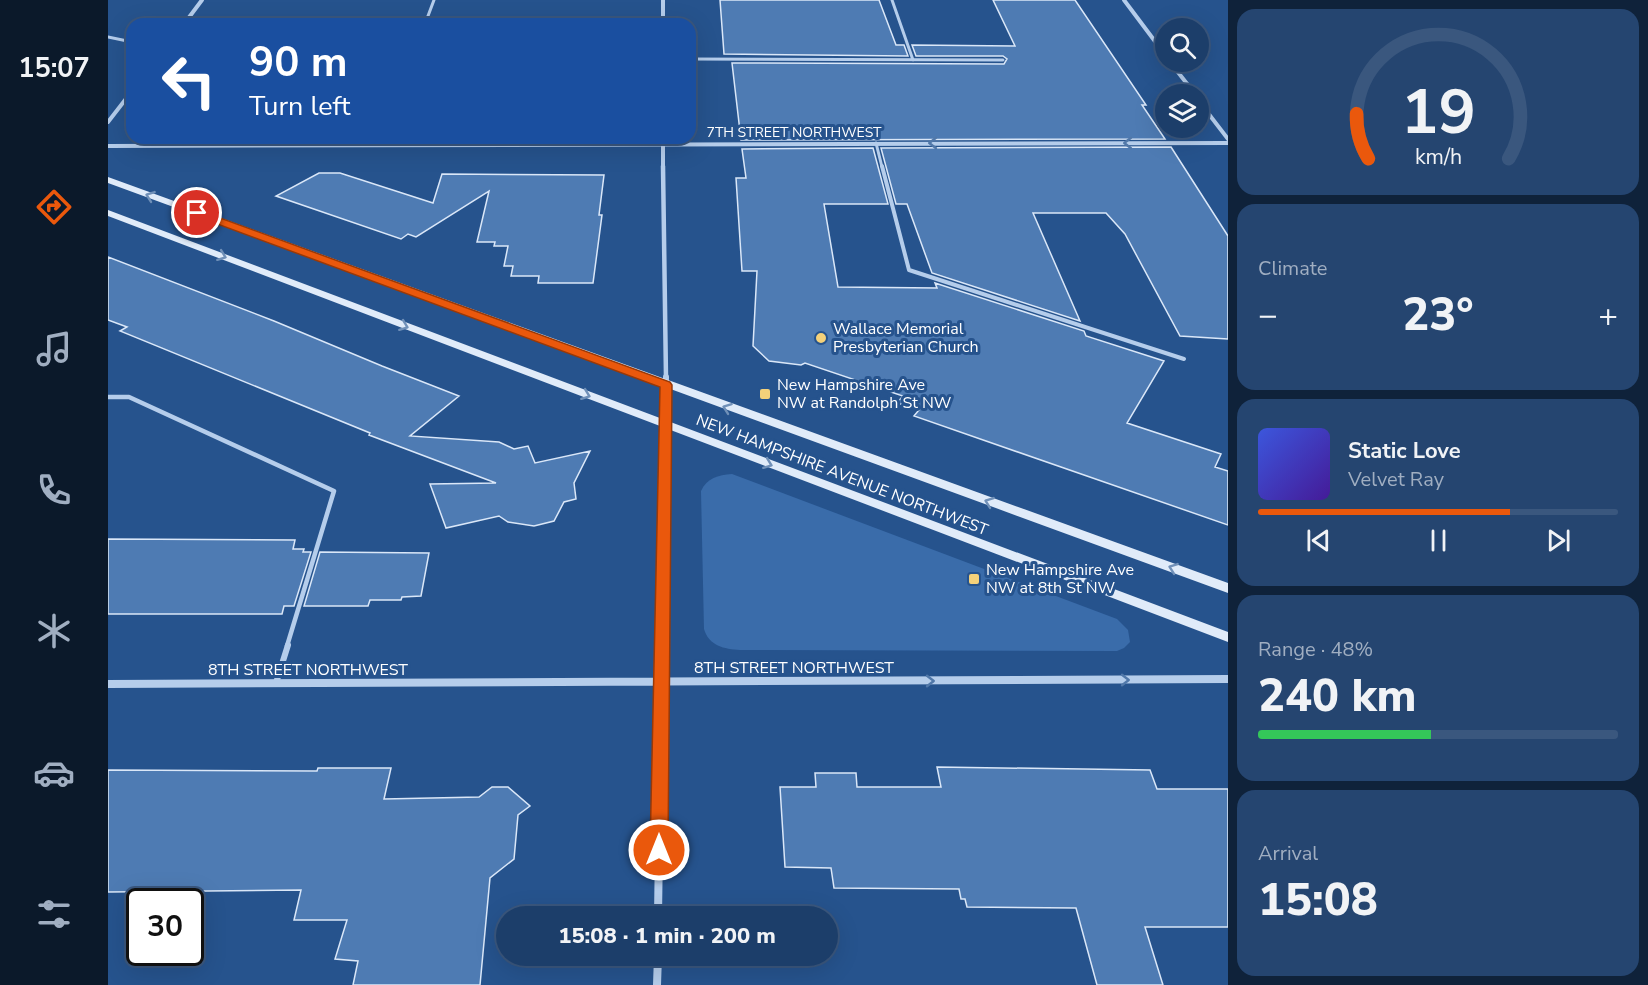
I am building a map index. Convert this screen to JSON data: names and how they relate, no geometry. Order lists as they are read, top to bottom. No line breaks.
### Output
{"streets":{"main road":["NEW HAMPSHIRE AVENUE NORTHWEST"],"street":["7TH STREET NORTHWEST","8TH STREET NORTHWEST"]},"one_way":["7TH STREET NORTHWEST","8TH STREET NORTHWEST"],"places":{"other":["Wallace Memorial Presbyterian Church"],"transit":["New Hampshire Ave NW at Randolph St NW","New Hampshire Ave NW at 8th St NW"]},"page":{"tabs":"15:07","turn":["90 m","Turn left"],"tile":["Climate",["Range · 48%","240 km"],["Arrival","15:08"]],"heat":["−","23°","+"],"song":["Static Love","Velvet Ray"],"limit":"30","trip":"15:08 · 1 min · 200 m","gauge":["19","km/h"]}}
